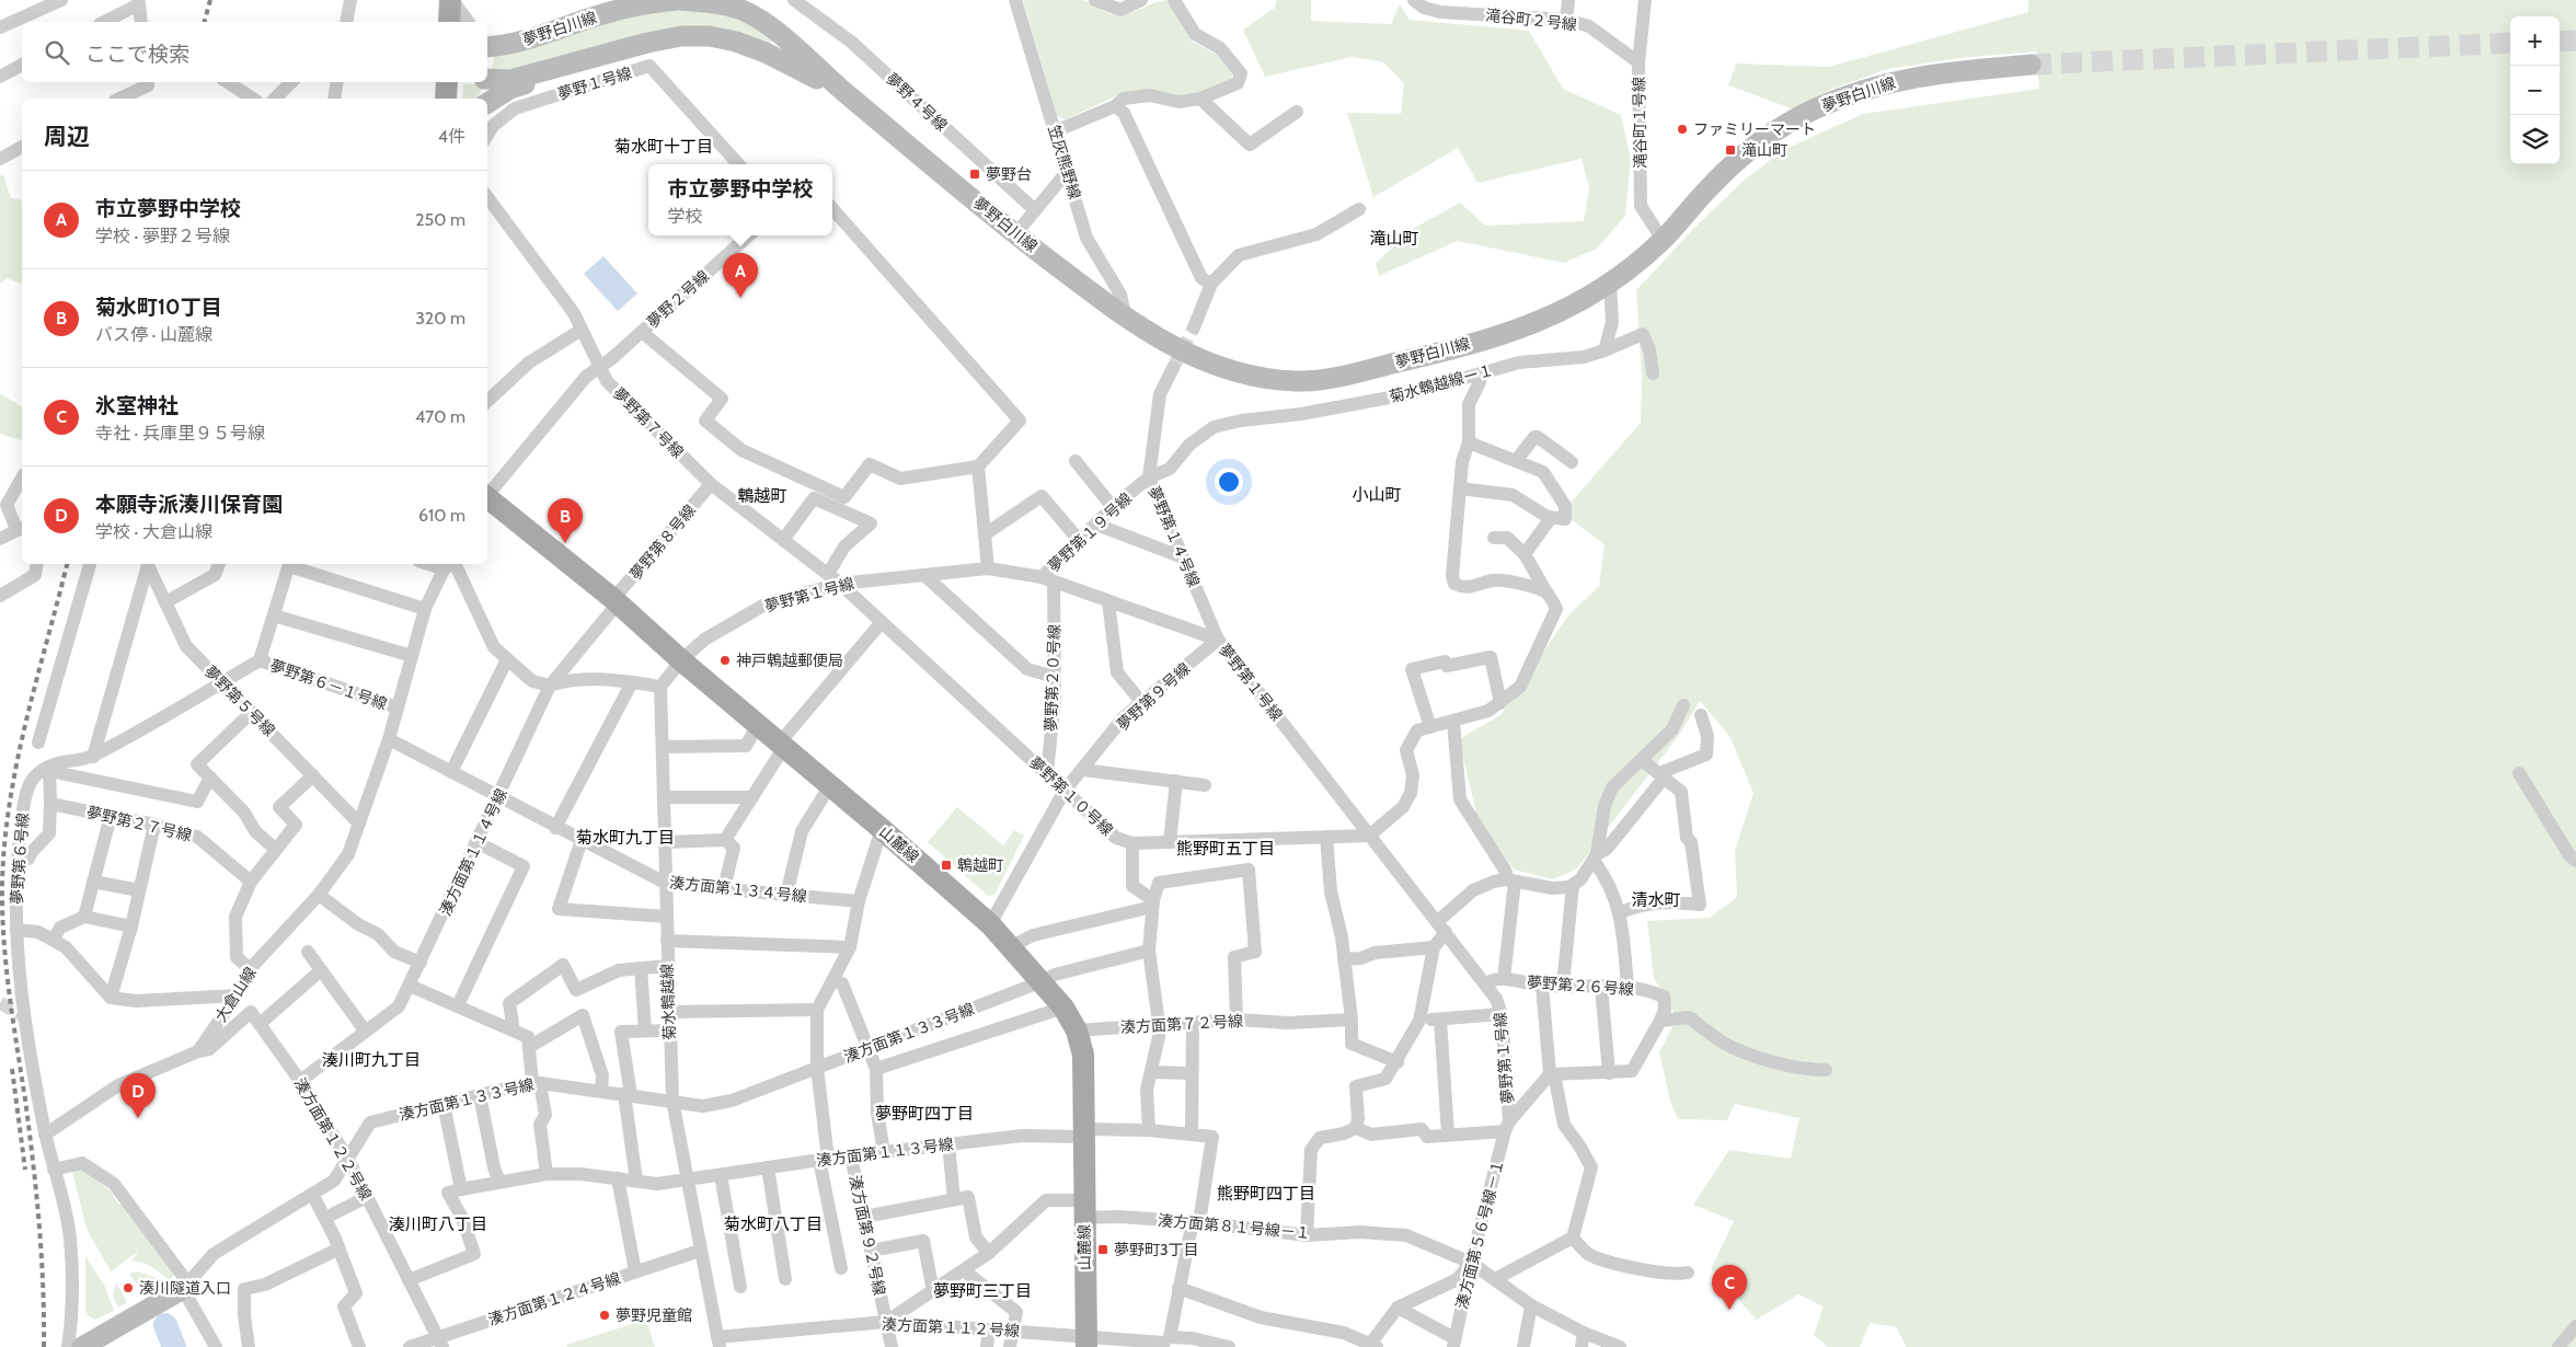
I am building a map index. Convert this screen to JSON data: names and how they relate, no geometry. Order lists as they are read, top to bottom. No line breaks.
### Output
{"streets":{"main road":["山麓線"],"street":["滝谷町２号線","夢野白川線","夢野１号線","夢野４号線","滝谷町１号線","笠灰熊野線","夢野２号線","菊水鵯越線ー１","夢野第７号線","夢野第１９号線","夢野第１４号線","夢野第８号線","夢野第１号線","夢野第２０号線","夢野第６－１号線","夢野第９号線","夢野第５号線","夢野第１０号線","夢野第２７号線","湊方面第１１４号線","夢野第６号線","湊方面第１３４号線","夢野第２６号線","大倉山線","菊水鵯越線","湊方面第７２号線","湊方面第１３３号線","湊方面第１２２号線","湊方面第１１３号線","湊方面第８１号線－１","湊方面第５６号線－１","湊方面第９２号線","湊方面第１２４号線","湊方面第１１２号線"]},"crossings":[["滝谷町２号線","滝谷町１号線"],["夢野白川線","滝谷町１号線"],["夢野白川線","笠灰熊野線"],["夢野２号線","夢野第７号線"],["菊水鵯越線ー１","夢野第１９号線"],["夢野第７号線","夢野第８号線"],["夢野第７号線","夢野第１号線"],["夢野第７号線","夢野第１０号線"],["夢野第１９号線","夢野第１４号線"],["夢野第１９号線","夢野第１号線"],["夢野第１９号線","夢野第２０号線"],["夢野第１４号線","夢野第１号線"],["夢野第１４号線","夢野第９号線"],["夢野第８号線","山麓線"],["夢野第８号線","湊方面第１１４号線"],["夢野第１号線","夢野第２０号線"],["夢野第１号線","夢野第９号線"],["夢野第１号線","夢野第１０号線"],["夢野第１号線","山麓線"],["夢野第１号線","夢野第２６号線"],["夢野第１号線","湊方面第５６号線－１"],["夢野第２０号線","夢野第１０号線"],["夢野第６－１号線","夢野第６号線"],["夢野第６－１号線","大倉山線"],["夢野第９号線","夢野第１０号線"],["夢野第９号線","山麓線"],["夢野第５号線","夢野第６号線"],["夢野第５号線","大倉山線"],["山麓線","湊方面第７２号線"],["山麓線","湊方面第１３３号線"],["山麓線","湊方面第１１３号線"],["山麓線","湊方面第８１号線－１"],["山麓線","湊方面第１１２号線"],["湊方面第１１４号線","湊方面第１３４号線"],["湊方面第１１４号線","湊方面第１２２号線"],["湊方面第１３４号線","大倉山線"],["湊方面第１３４号線","菊水鵯越線"],["菊水鵯越線","湊方面第１３３号線"],["菊水鵯越線","湊方面第１１３号線"],["菊水鵯越線","湊方面第１２４号線"],["菊水鵯越線","湊方面第１１２号線"],["湊方面第１３３号線","湊方面第１２２号線"],["湊方面第１２２号線","湊方面第１２４号線"],["湊方面第１１３号線","湊方面第８１号線－１"],["湊方面第１１３号線","湊方面第９２号線"],["湊方面第８１号線－１","湊方面第５６号線－１"],["湊方面第８１号線－１","湊方面第９２号線"],["湊方面第８１号線－１","湊方面第１１２号線"],["湊方面第９２号線","湊方面第１１２号線"]],"districts":["菊水町十丁目","滝山町","小山町","鵯越町","菊水町九丁目","熊野町五丁目","清水町","湊川町九丁目","夢野町四丁目","熊野町四丁目","湊川町八丁目","菊水町八丁目","夢野町三丁目"],"places":{"other":["ファミリーマート","神戸鵯越郵便局","湊川隧道入口","夢野児童館"],"transit":["滝山町","夢野台","鵯越町","夢野町3丁目"]},"page":{"map_buttons":["+","−"],"search":"ここで検索","heading":["周辺","4件"],"popup":["市立夢野中学校","学校"],"list":[{"mark":"A","name":"市立夢野中学校","note":"学校 · 夢野２号線","value":"250 m"},{"mark":"B","name":"菊水町10丁目","note":"バス停 · 山麓線","value":"320 m"},{"mark":"C","name":"氷室神社","note":"寺社 · 兵庫里９５号線","value":"470 m"},{"mark":"D","name":"本願寺派湊川保育園","note":"学校 · 大倉山線","value":"610 m"}],"pins":["A","B","D","C"]}}
